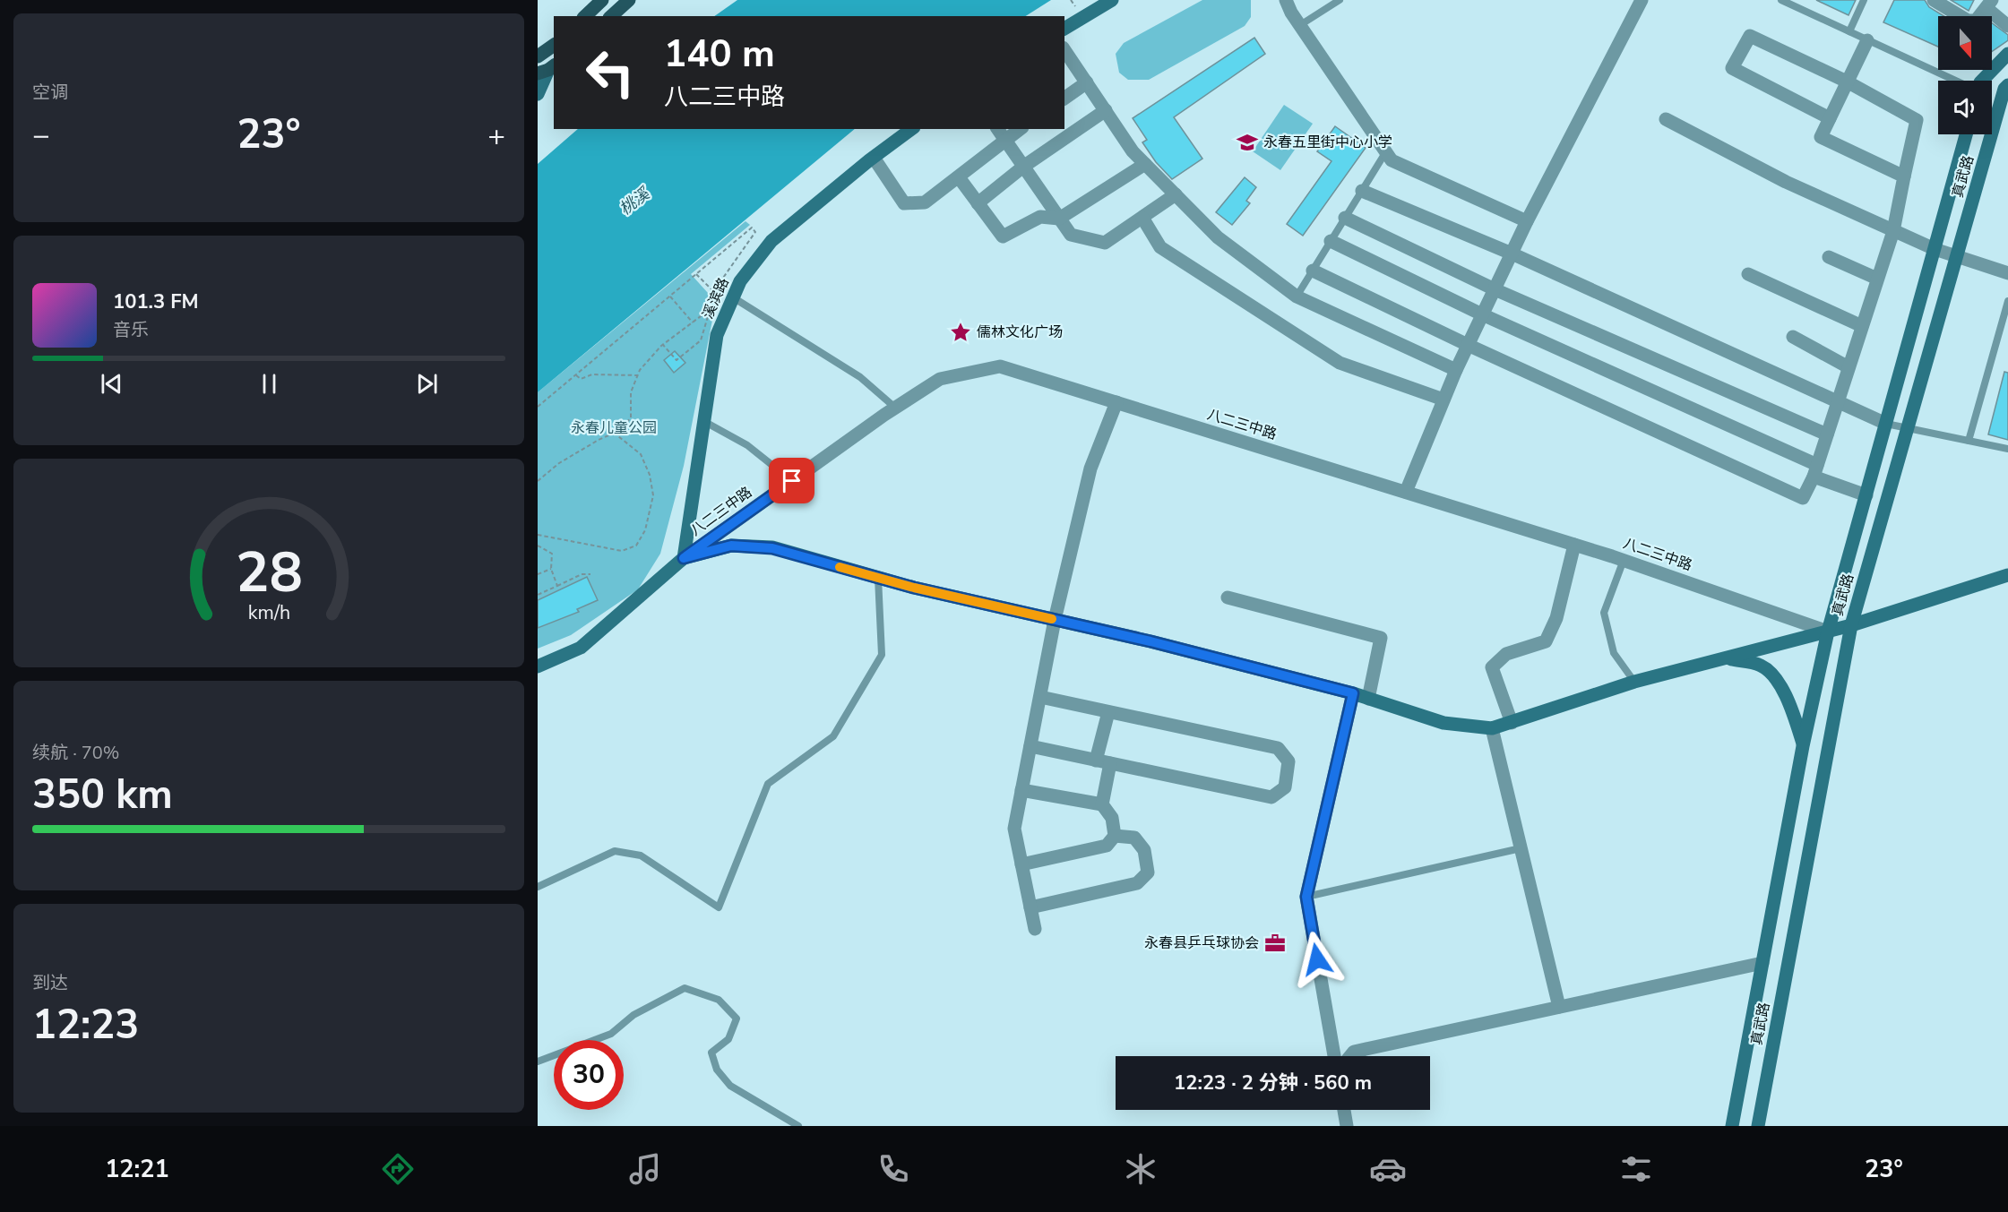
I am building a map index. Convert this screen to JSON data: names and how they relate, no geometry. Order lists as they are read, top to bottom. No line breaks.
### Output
{"streets":{"main road":["真武路","溪滨路","八二三中路"]},"crossings":[["真武路","八二三中路"],["溪滨路","八二三中路"]],"water":["桃溪"],"parks":["永春儿童公园"],"places":{"school or university":["永春五里街中心小学"],"place":["儒林文化广场"],"office":["永春县乒乓球协会"]},"north":"bottom","page":{"tile":["空调",["续航 · 70%","350 km"],["到达","12:23"]],"turn":["140 m","八二三中路"],"heat":["−","23°","+"],"song":["101.3 FM","音乐"],"limit":"30","trip":"12:23 · 2 分钟 · 560 m","tabs":["12:21","23°"],"gauge":["28","km/h"]}}
